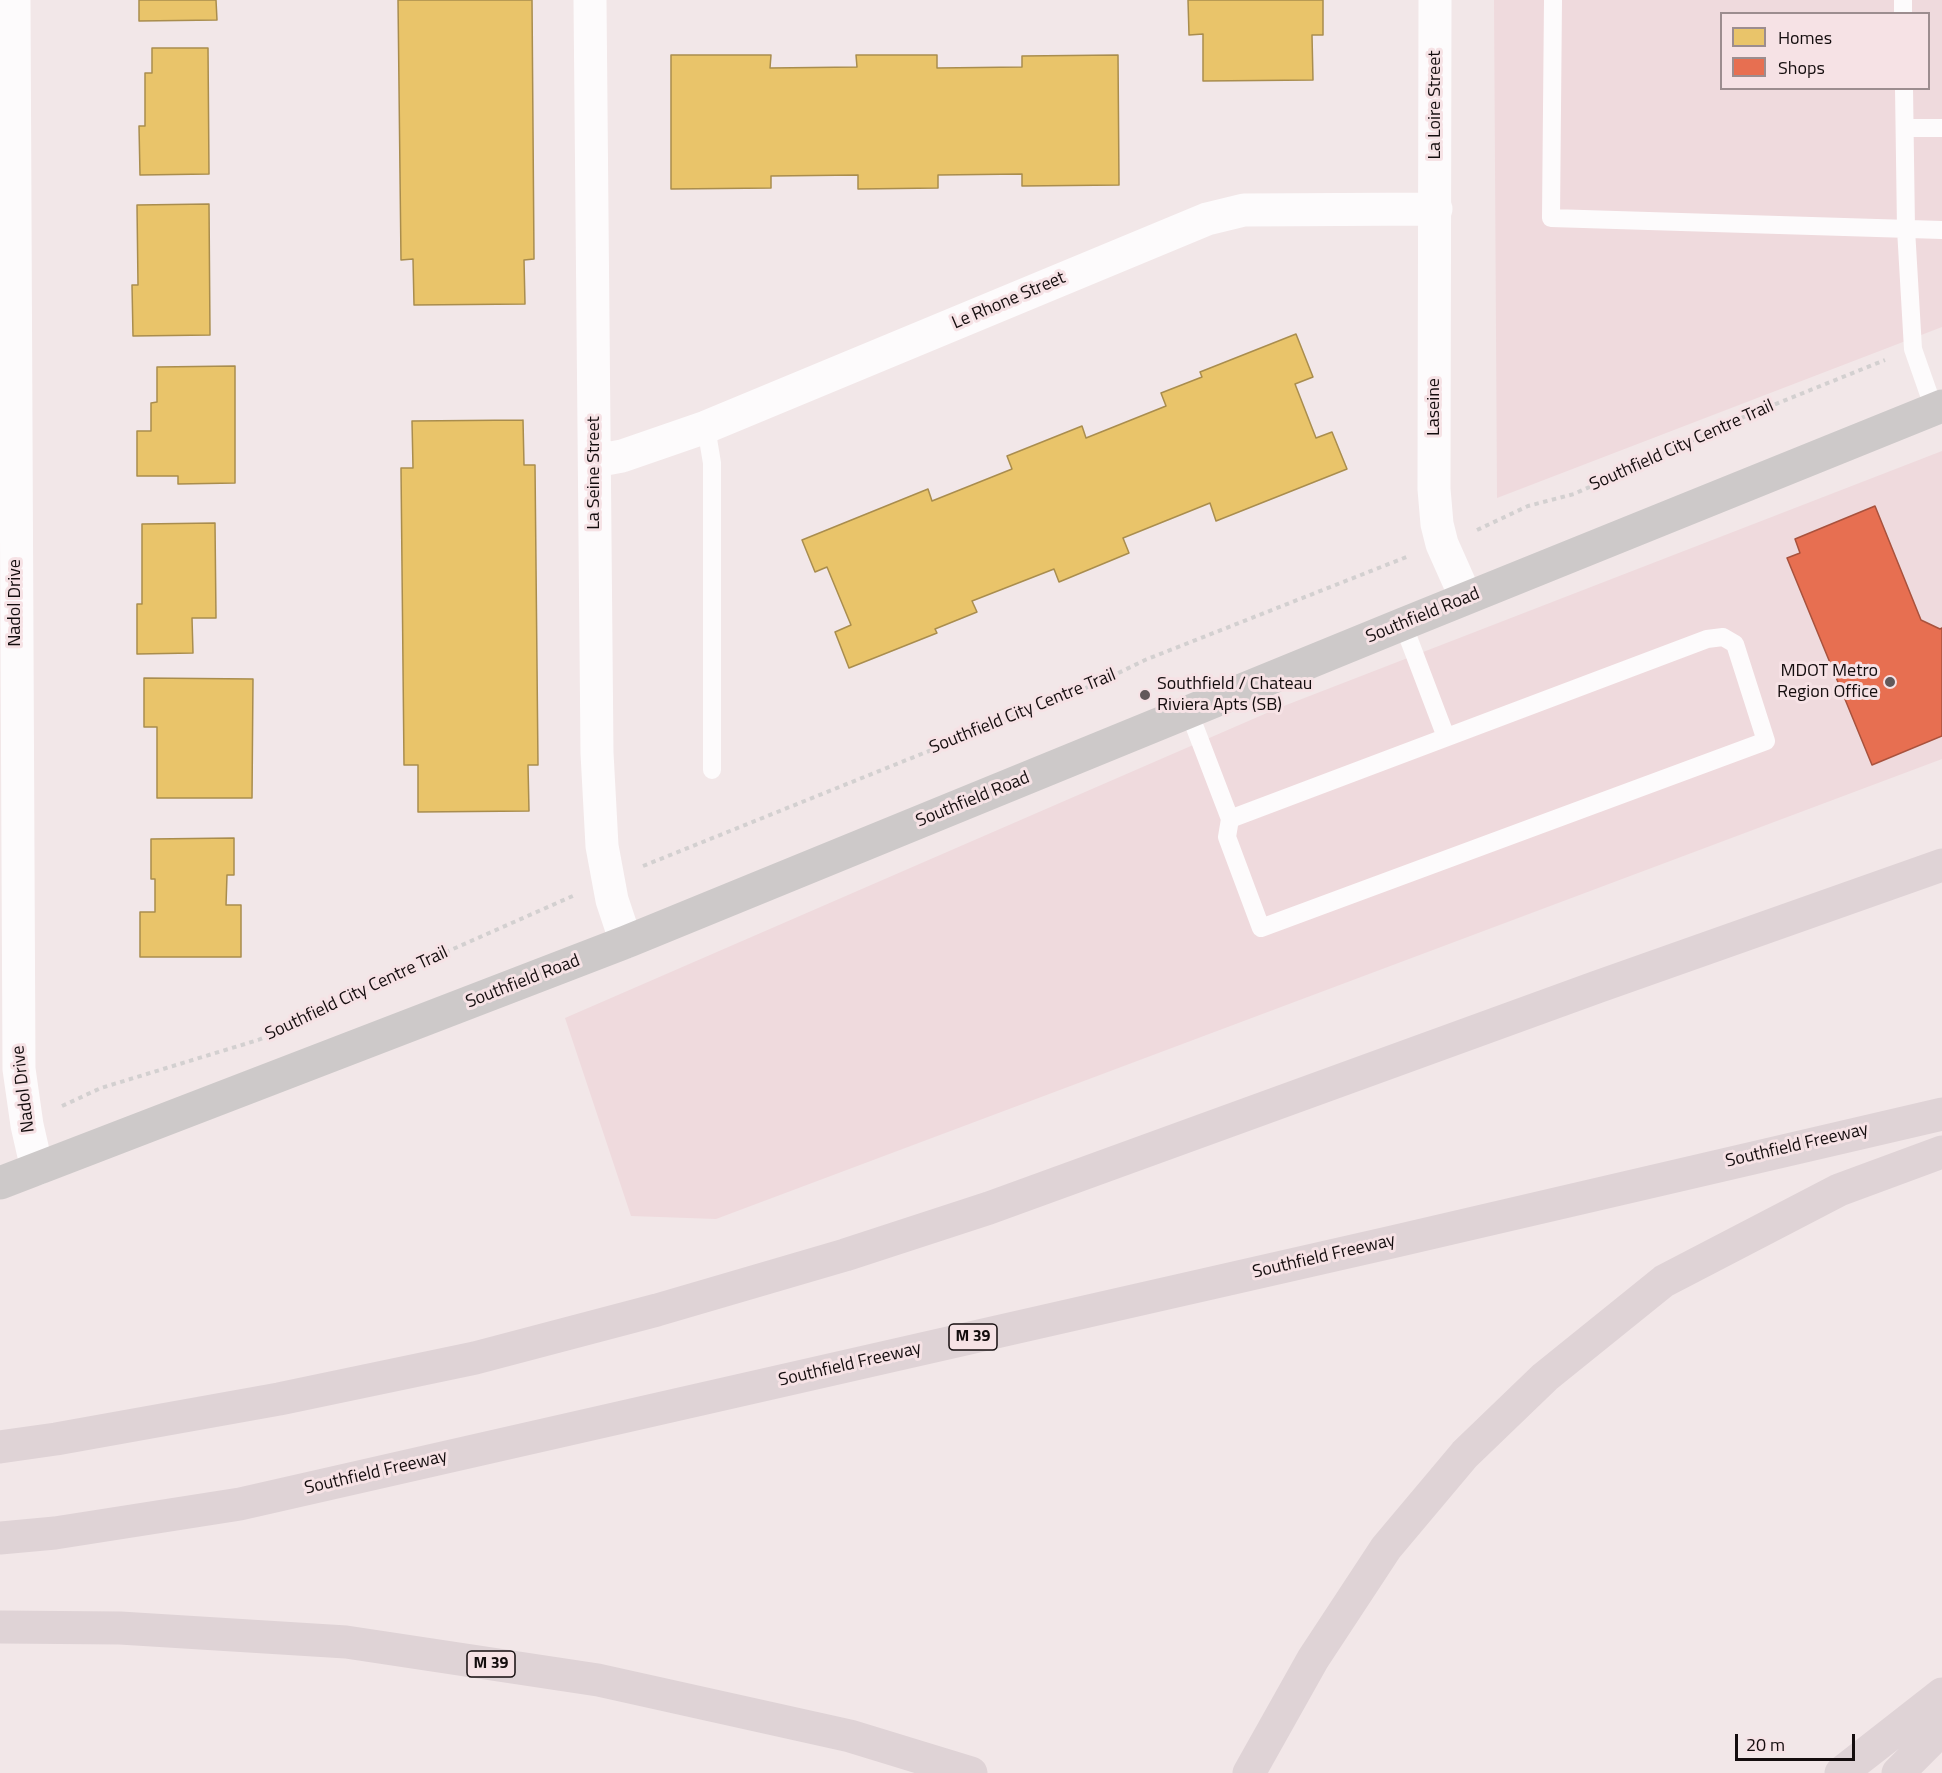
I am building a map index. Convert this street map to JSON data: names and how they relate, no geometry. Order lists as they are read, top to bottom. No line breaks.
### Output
{"streets":{"highway":["Southfield Freeway","M 39"],"main road":["Southfield Road"],"street":["La Loire Street","Le Rhone Street","Laseine","La Seine Street","Nadol Drive"],"path":["Southfield City Centre Trail"]},"crossings":[["La Loire Street","Le Rhone Street"],["La Loire Street","Laseine"],["Le Rhone Street","Laseine"],["Le Rhone Street","La Seine Street"],["Laseine","Southfield Road"],["La Seine Street","Southfield Road"],["Nadol Drive","Southfield Road"]],"places":["MDOT Metro Region Office","Southfield / Chateau Riviera Apts (SB)"],"legend":["Homes","Shops"],"scale_bar":"20 m"}
